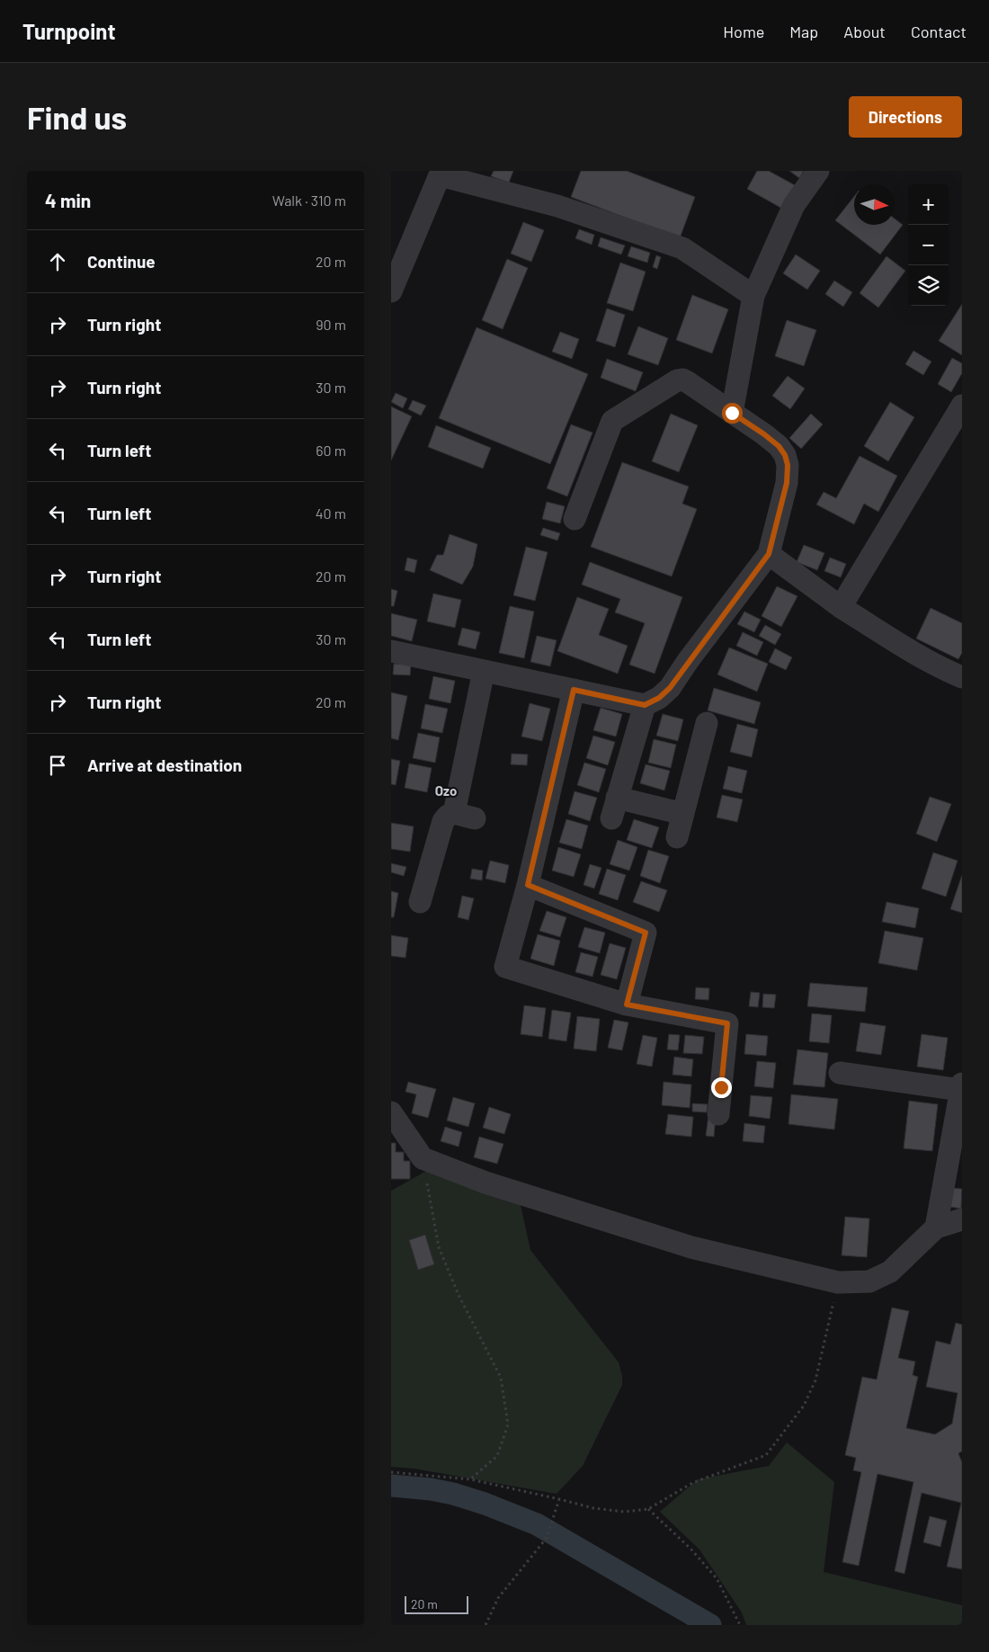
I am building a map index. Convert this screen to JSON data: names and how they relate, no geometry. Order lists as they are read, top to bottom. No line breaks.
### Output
{"districts":["Ozo"],"scale_bar":"20 m","north":"right","page":{"header":"Turnpoint","nav":["Home","Map","About","Contact"],"buttons":"Directions","title":"Find us","heading":["4 min","Walk · 310 m"],"map_buttons":["+","−"],"list":[["Continue","20 m"],["Turn right","90 m"],["Turn right","30 m"],["Turn left","60 m"],["Turn left","40 m"],["Turn right","20 m"],["Turn left","30 m"],["Turn right","20 m"],"Arrive at destination"],"scale":"20 m"}}
